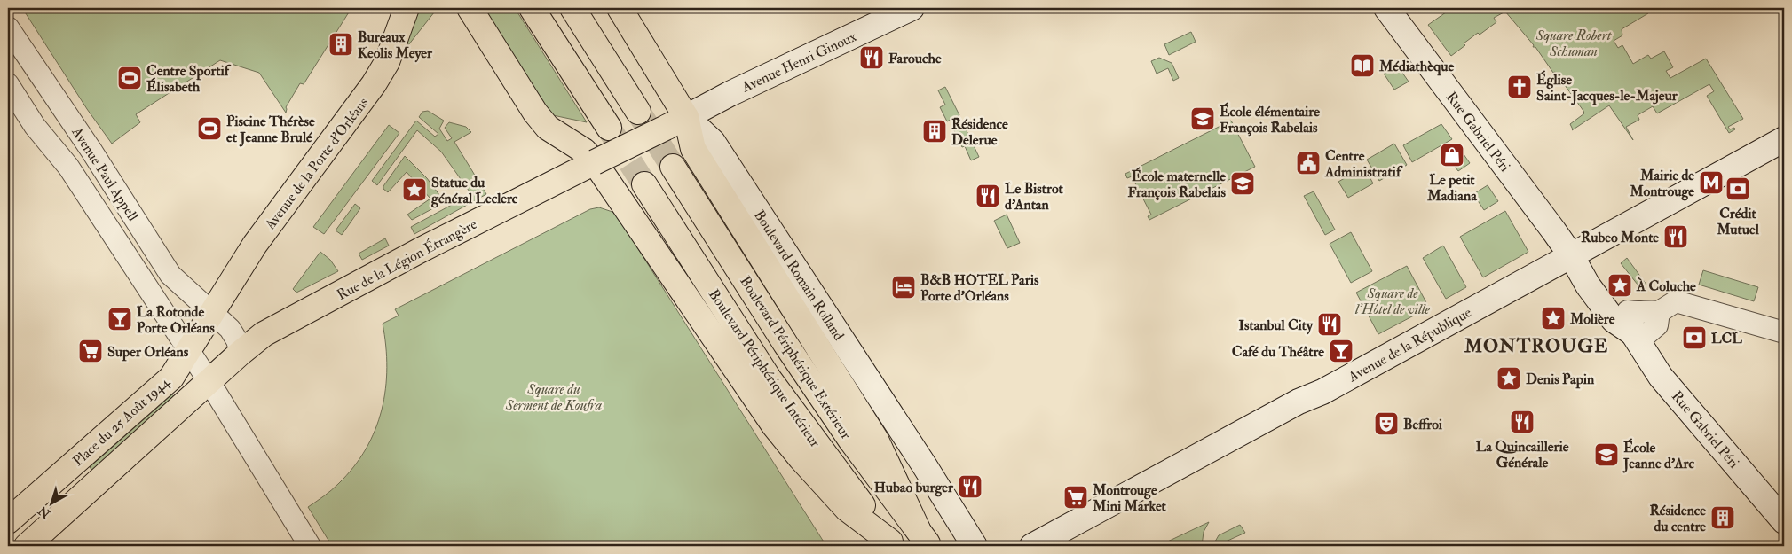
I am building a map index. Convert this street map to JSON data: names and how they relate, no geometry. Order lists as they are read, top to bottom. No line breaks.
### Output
{"streets":{"main road":["Avenue Henri Ginoux","Rue Gabriel Péri","Avenue de la Porte d'Orléans","Rue de la Légion Étrangère","Boulevard Romain Rolland","Avenue de la République","Boulevard Périphérique Extérieur","Boulevard Périphérique Intérieur","Place du 25 Août 1944"],"street":["Avenue Paul Appell"]},"crossings":[["Avenue Henri Ginoux","Rue de la Légion Étrangère"],["Avenue Henri Ginoux","Boulevard Romain Rolland"],["Avenue Henri Ginoux","Boulevard Périphérique Extérieur"],["Rue Gabriel Péri","Avenue de la République"],["Avenue de la Porte d'Orléans","Avenue Paul Appell"],["Avenue de la Porte d'Orléans","Place du 25 Août 1944"],["Avenue Paul Appell","Rue de la Légion Étrangère"],["Avenue Paul Appell","Place du 25 Août 1944"],["Rue de la Légion Étrangère","Boulevard Romain Rolland"],["Rue de la Légion Étrangère","Boulevard Périphérique Extérieur"],["Rue de la Légion Étrangère","Place du 25 Août 1944"],["Boulevard Romain Rolland","Boulevard Périphérique Extérieur"]],"districts":["MONTROUGE"],"parks":["Square Robert Schuman","Square de l'Hôtel de ville","Square du Serment de Koufra"],"places":{"building":["Bureaux Keolis Meyer","Résidence Delerue","Résidence du centre"],"restaurant":["Farouche","Le Bistrot d'Antan","Rubeo Monte","Istanbul City","La Quincaillerie Générale","Hubao burger"],"library":["Médiathèque"],"sports":["Centre Sportif Élisabeth","Piscine Thérèse et Jeanne Brulé"],"church":["Église Saint-Jacques-le-Majeur"],"school or university":["École élémentaire François Rabelais","École maternelle François Rabelais","École Jeanne d'Arc"],"shop":["Le petit Madiana"],"public building":["Centre Administratif"],"metro station":["Mairie de Montrouge"],"bank":["Crédit Mutuel","LCL"],"place":["Statue du général Leclerc","À Coluche","Molière","Denis Papin"],"hotel":["B&B HOTEL Paris Porte d'Orléans"],"bar":["La Rotonde Porte Orléans","Café du Théâtre"],"supermarket":["Super Orléans","Montrouge Mini Market"],"theatre":["Beffroi"]},"north":"bottom left"}
